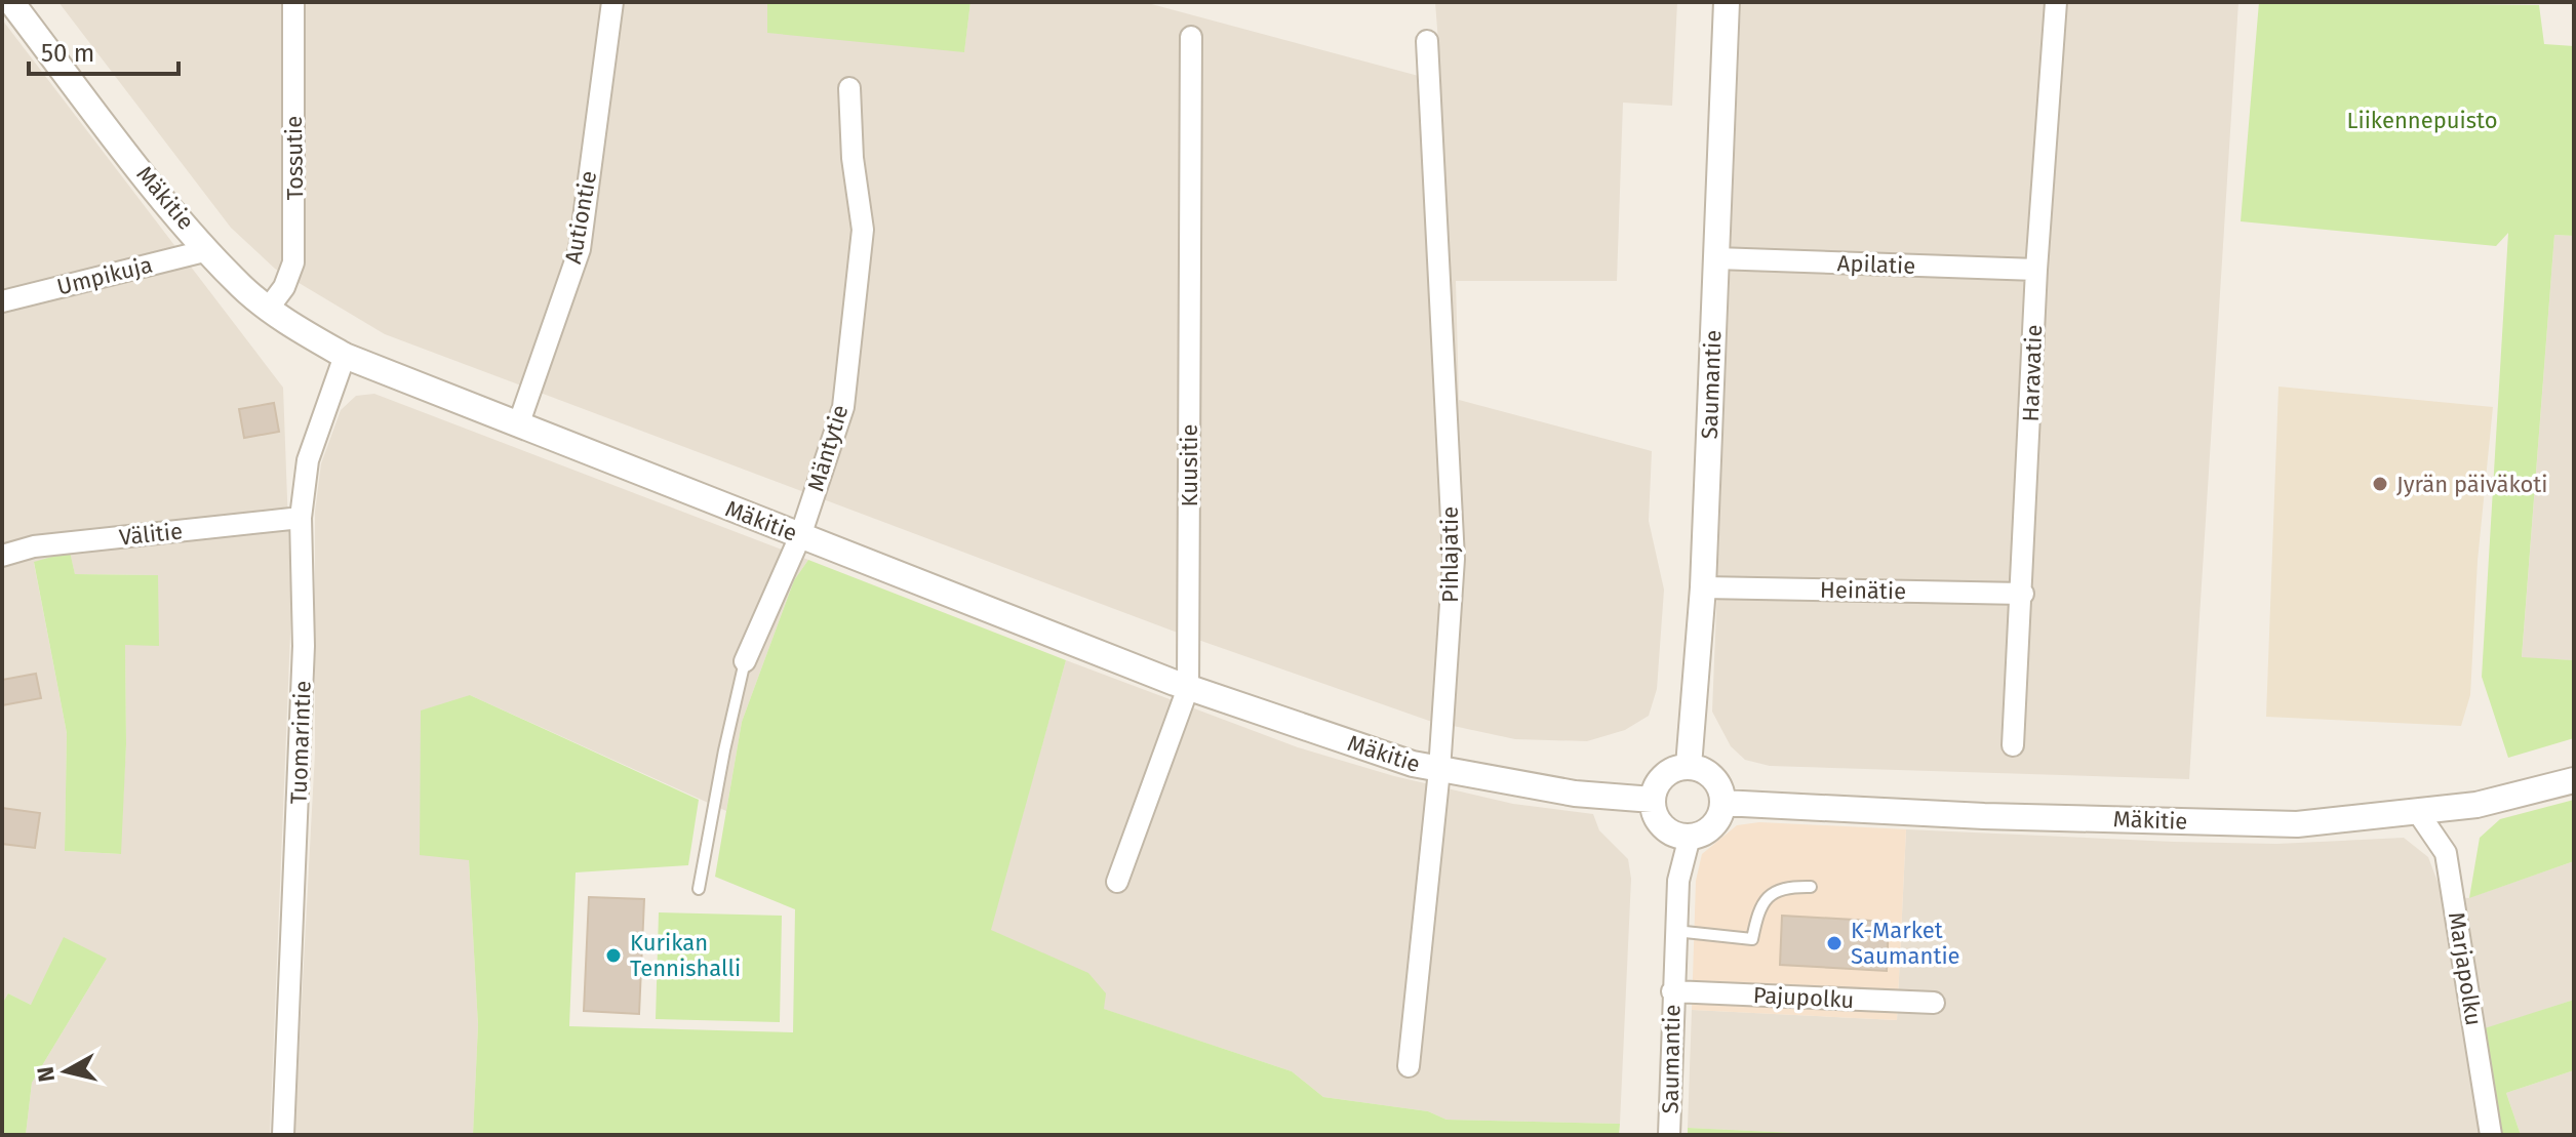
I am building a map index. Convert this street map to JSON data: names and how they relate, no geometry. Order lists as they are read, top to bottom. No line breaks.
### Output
{"streets":{"street":["Tossutie","Mäkitie","Autiontie","Apilatie","Umpikuja","Haravatie","Saumantie","Mäntytie","Kuusitie","Välitie","Pihlajatie","Heinätie","Tuomarintie","Marjapolku","Pajupolku"]},"crossings":[["Tossutie","Mäkitie"],["Mäkitie","Autiontie"],["Mäkitie","Umpikuja"],["Mäkitie","Saumantie"],["Mäkitie","Mäntytie"],["Mäkitie","Kuusitie"],["Mäkitie","Pihlajatie"],["Mäkitie","Tuomarintie"],["Mäkitie","Marjapolku"],["Apilatie","Haravatie"],["Apilatie","Saumantie"],["Haravatie","Heinätie"],["Saumantie","Heinätie"],["Saumantie","Pajupolku"],["Välitie","Tuomarintie"]],"parks":["Liikennepuisto"],"places":["Jyrän päiväkoti","K-Market Saumantie","Kurikan Tennishalli"],"scale_bar":"50 m","north":"left"}
